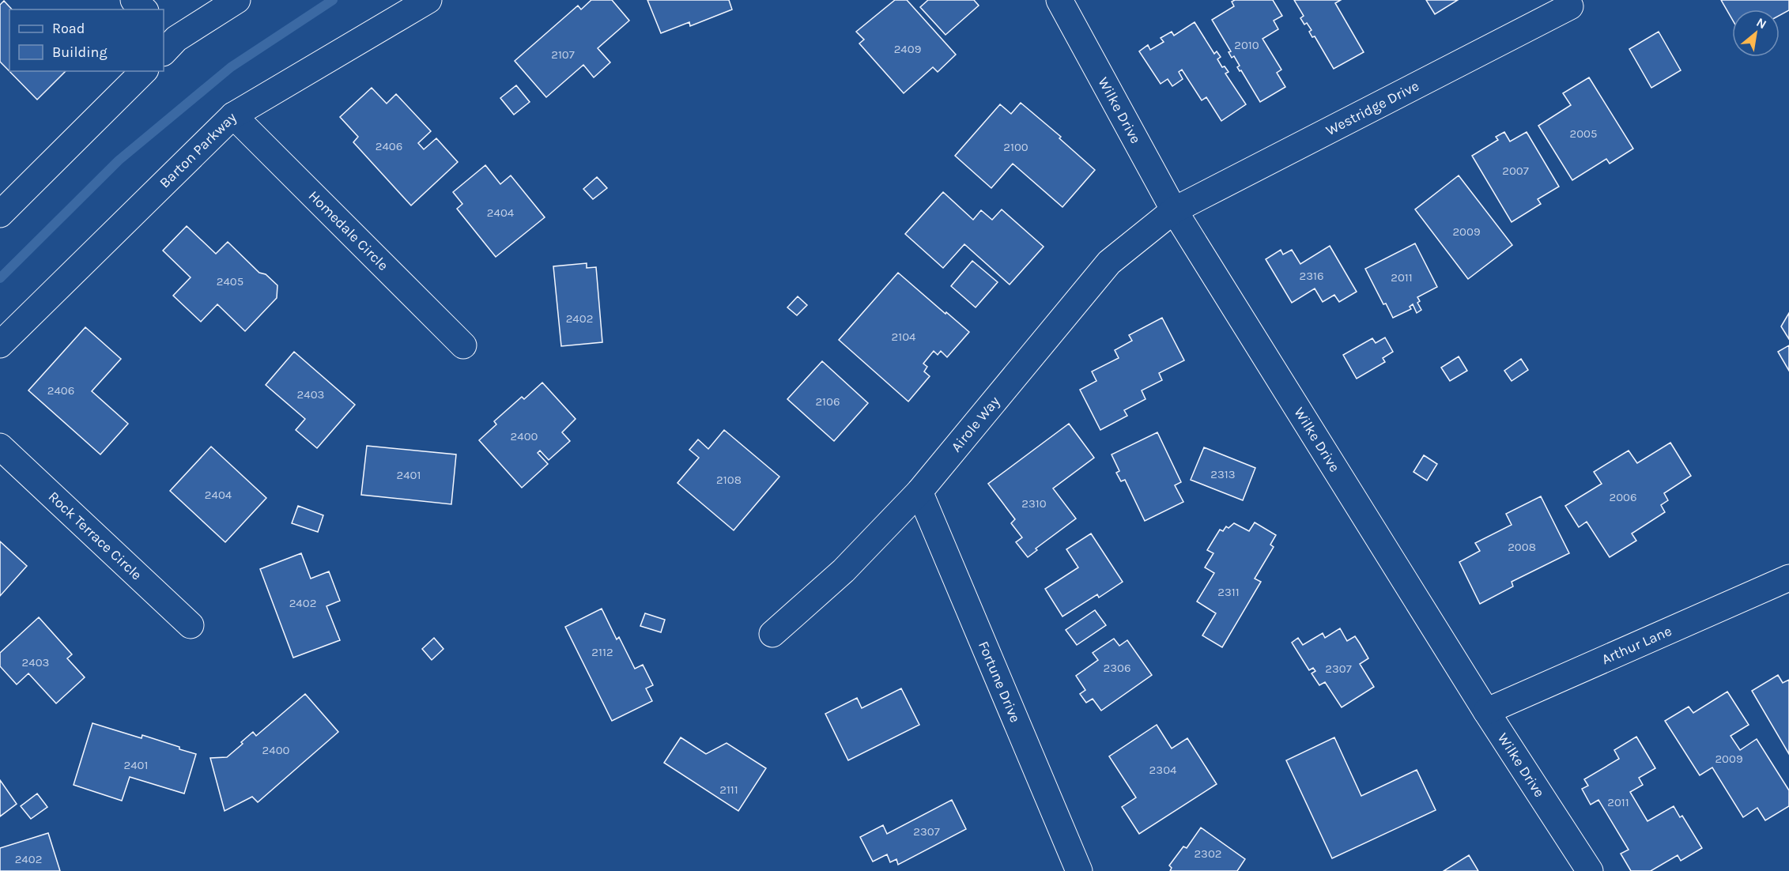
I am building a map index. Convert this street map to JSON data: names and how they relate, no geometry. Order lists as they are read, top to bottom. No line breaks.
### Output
{"streets":{"street":["Westridge Drive","Wilke Drive","Barton Parkway","Homedale Circle","Airole Way","Rock Terrace Circle","Arthur Lane","Fortune Drive"]},"crossings":[["Westridge Drive","Wilke Drive"],["Westridge Drive","Airole Way"],["Wilke Drive","Airole Way"],["Wilke Drive","Arthur Lane"],["Barton Parkway","Homedale Circle"],["Airole Way","Fortune Drive"]],"house_numbers":["2010","2409","2107","2005","2406","2100","2007","2404","2009","2316","2011","2405","2402","2104","2406","2403","2106","2400","2313","2401","2108","2404","2006","2310","2008","2311","2402","2112","2403","2306","2307","2400","2009","2401","2304","2111","2011","2307","2302","2402"],"legend":["Road","Building"],"north":"top right"}
